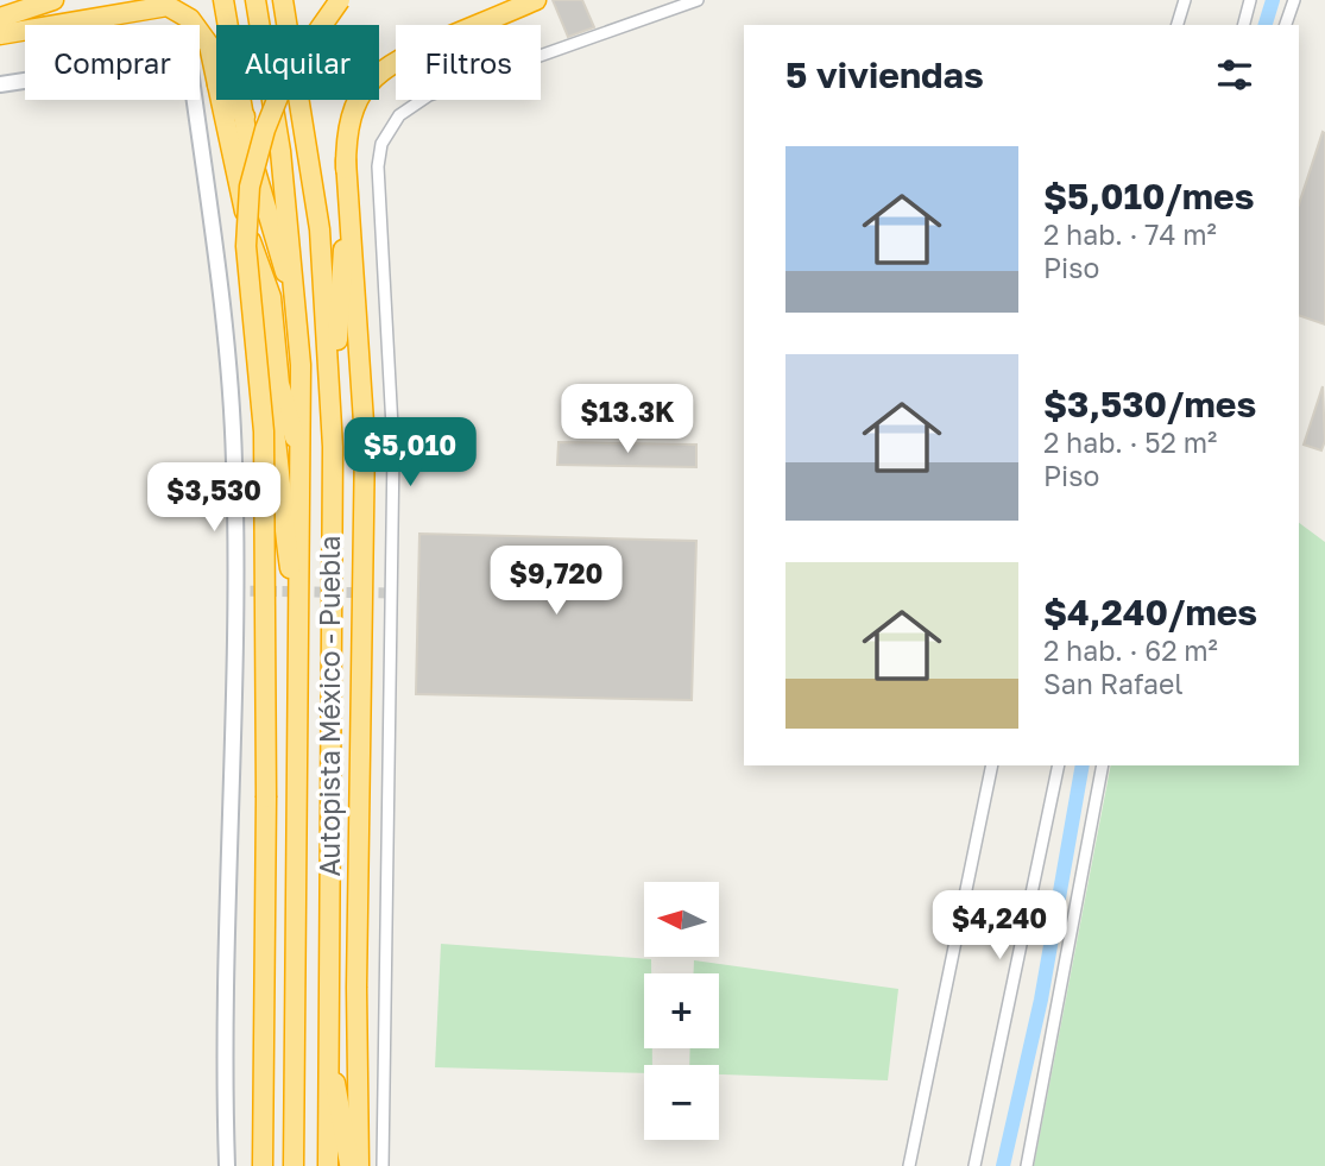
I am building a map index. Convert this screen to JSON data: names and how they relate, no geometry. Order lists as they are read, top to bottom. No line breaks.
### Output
{"streets":{"highway":["Autopista México - Puebla"]},"north":"left","page":{"chip":["Comprar","Alquilar","Filtros"],"heading":"5 viviendas","list":[{"name":"$5,010/mes","note":"2 hab. · 74 m² · Piso"},{"name":"$3,530/mes","note":"2 hab. · 52 m² · Piso"},{"name":"$4,240/mes","note":"2 hab. · 62 m² · San Rafael"}],"price":["$13.3K","$5,010","$3,530","$9,720","$4,240"],"map_buttons":["+","−"]}}
